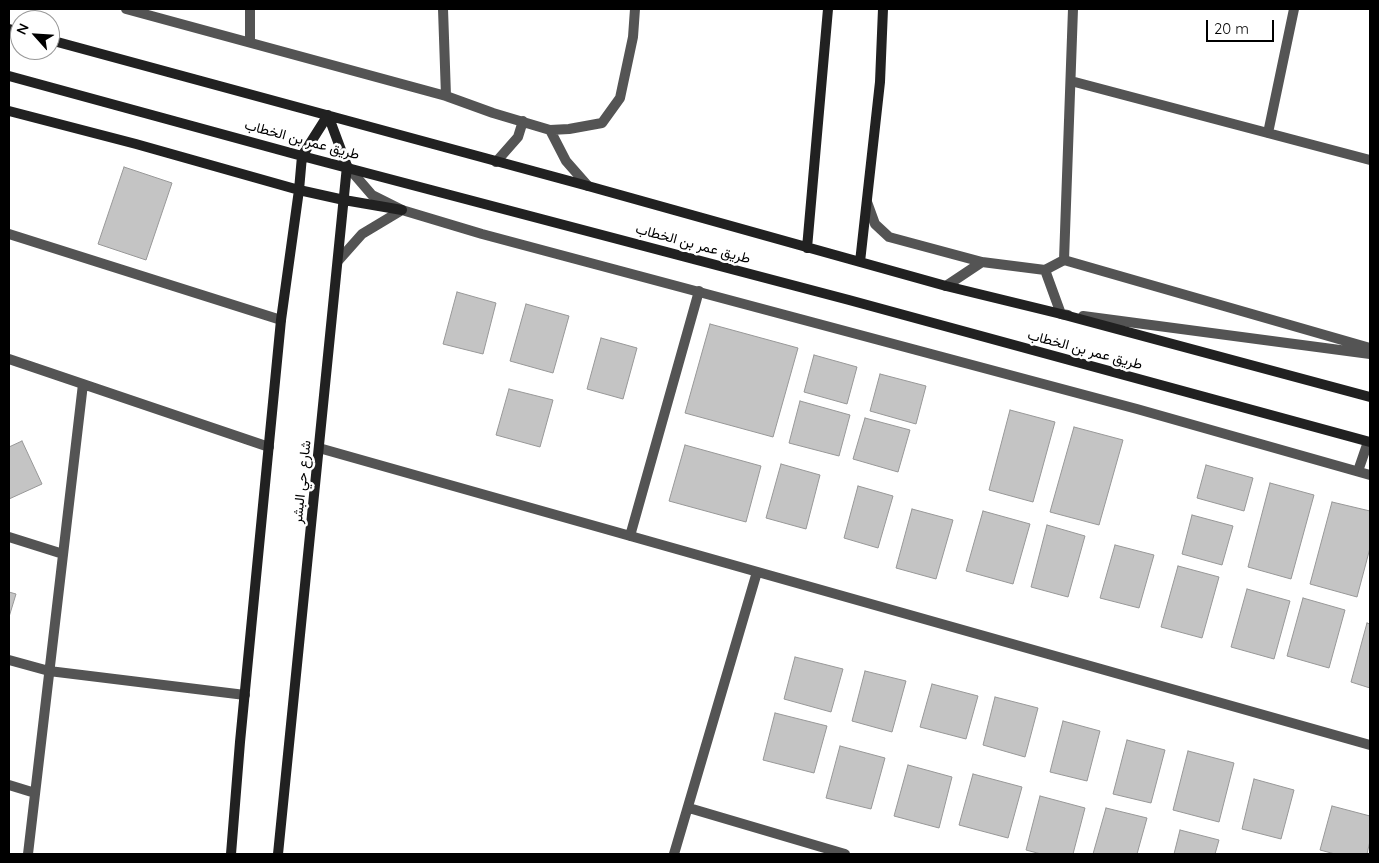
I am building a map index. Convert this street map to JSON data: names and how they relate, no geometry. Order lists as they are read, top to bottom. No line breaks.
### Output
{"streets":{"main road":["طريق عمر بن الخطاب","شارع حي البشر"]},"crossings":[["طريق عمر بن الخطاب","شارع حي البشر"]],"scale_bar":"20 m","north":"top left"}
